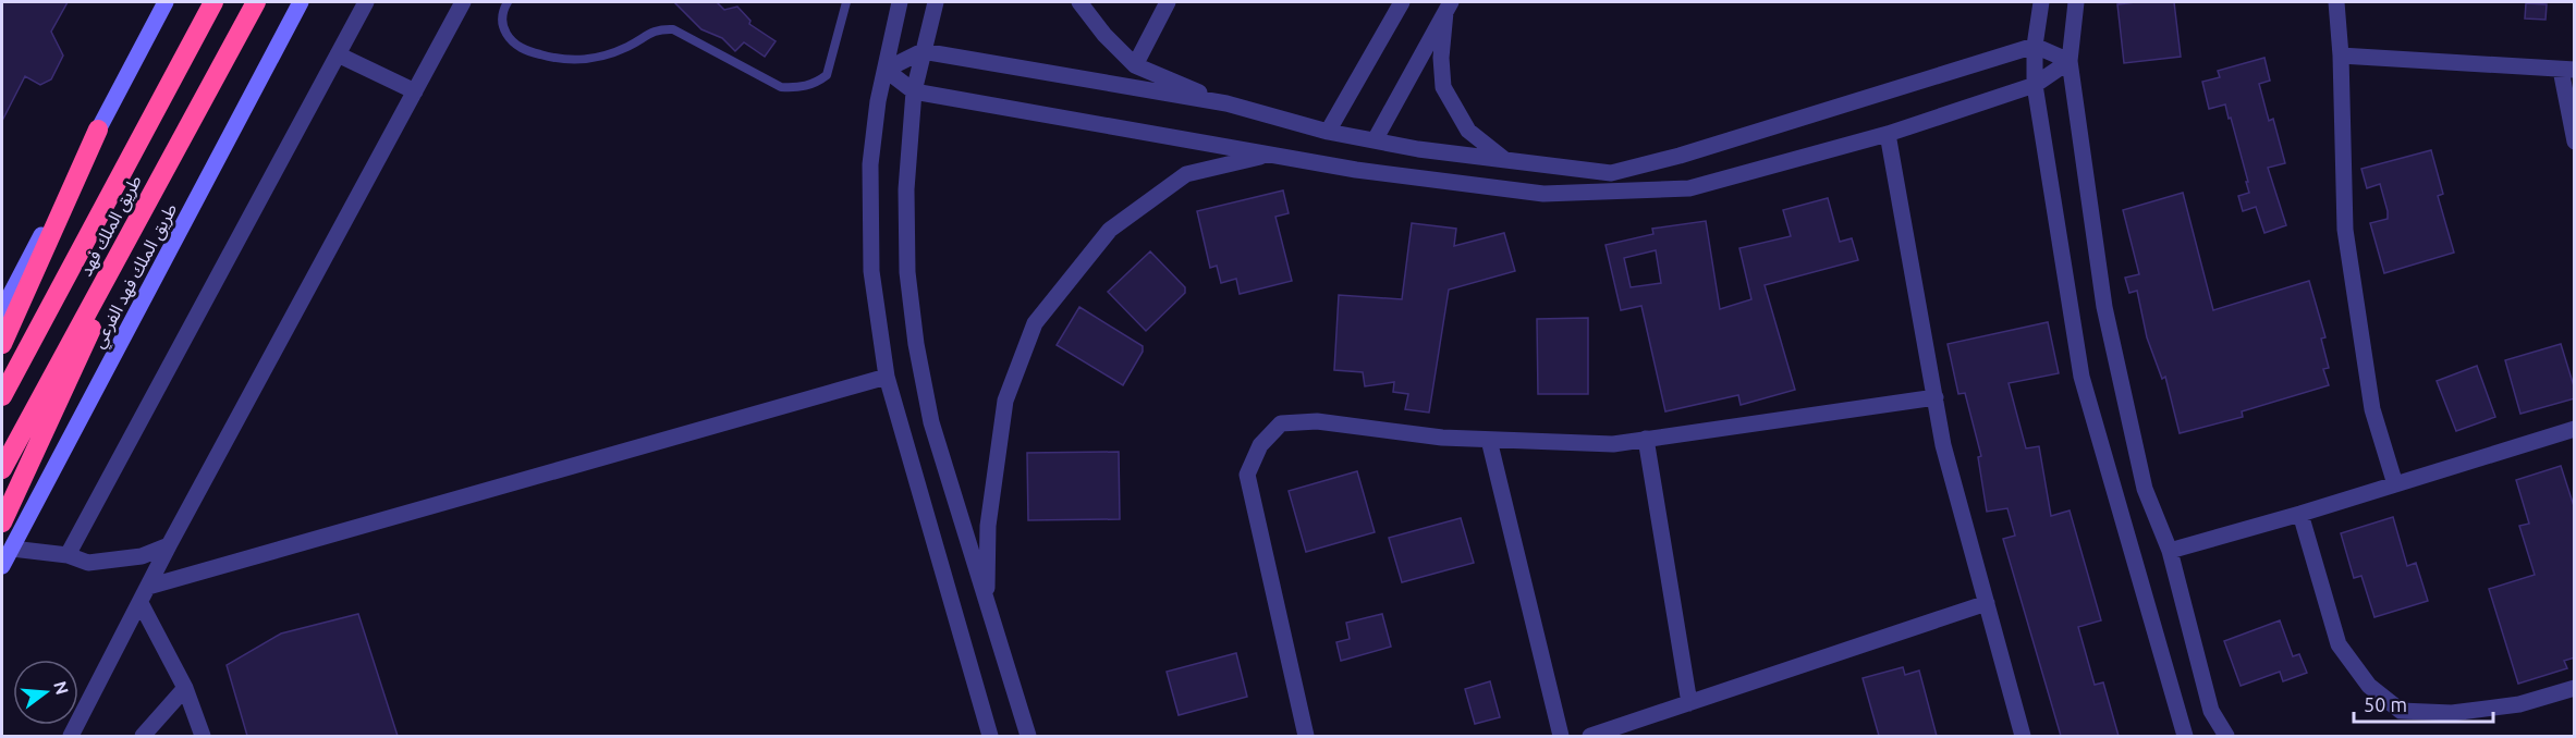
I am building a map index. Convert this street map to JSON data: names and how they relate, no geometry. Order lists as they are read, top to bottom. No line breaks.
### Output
{"streets":{"highway":["طريق الملك فهد"],"main road":["طريق الملك فهد الفرعي"]},"scale_bar":"50 m","north":"right"}
